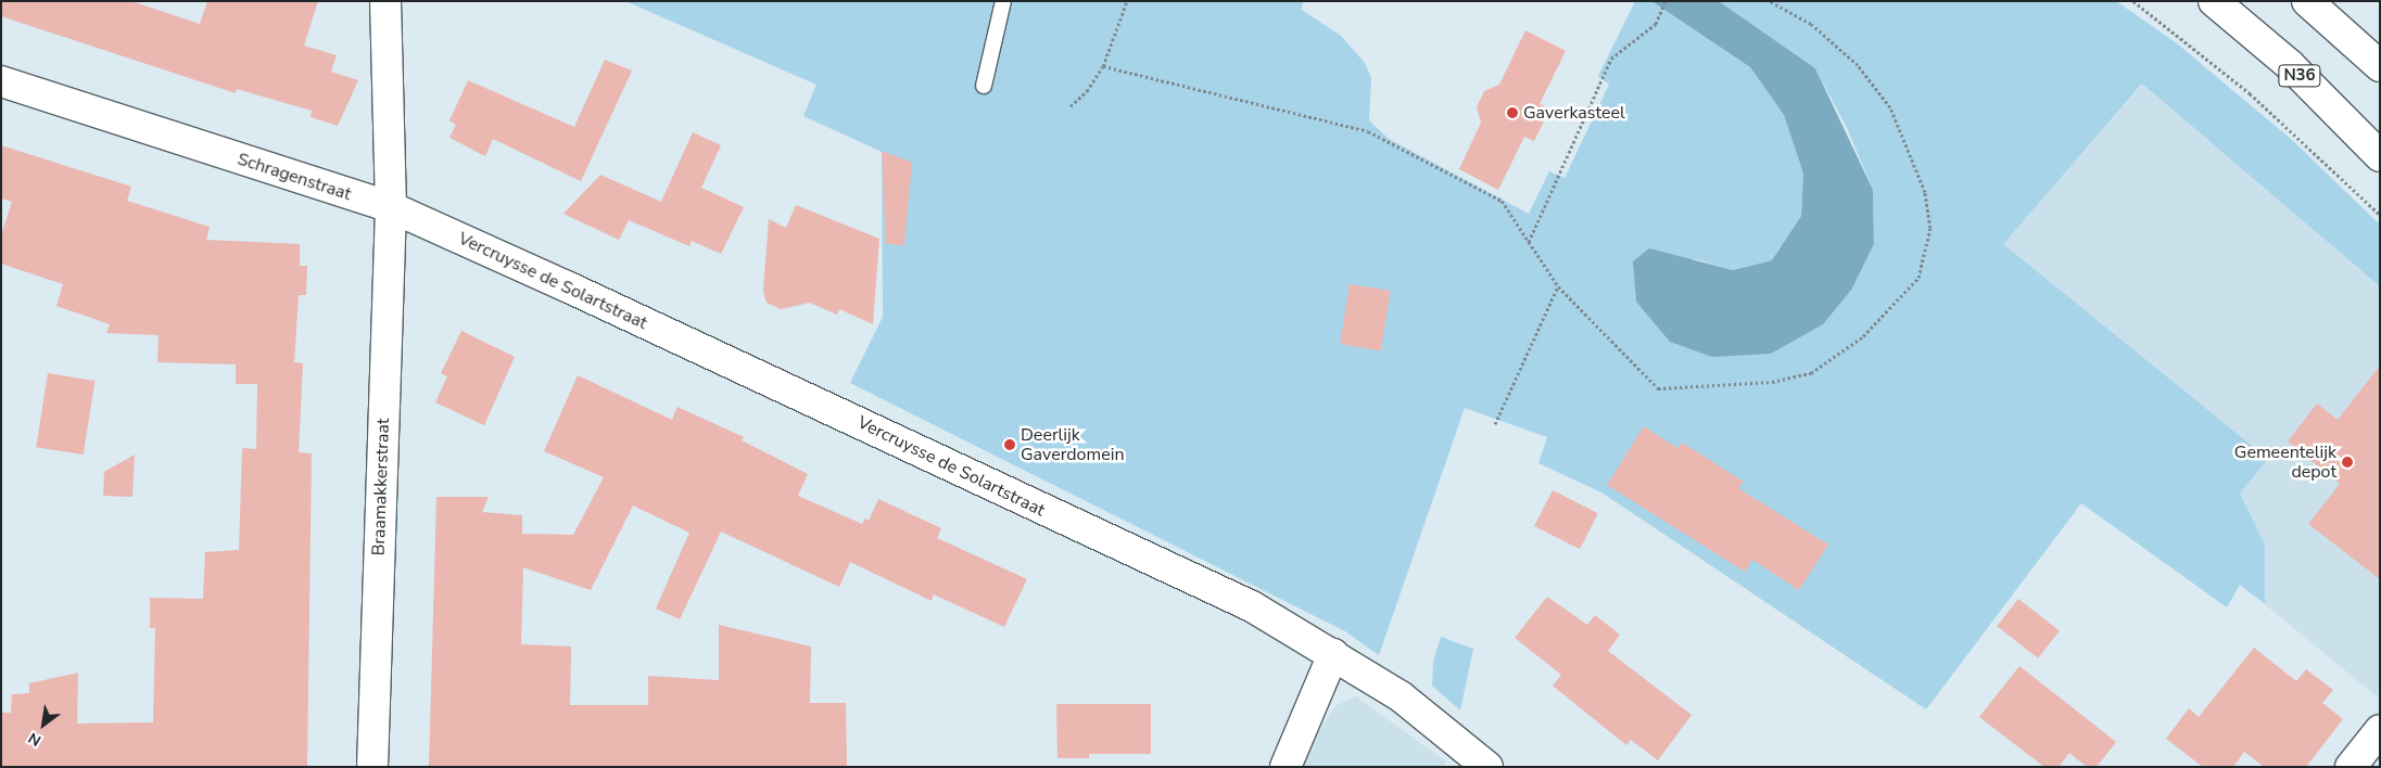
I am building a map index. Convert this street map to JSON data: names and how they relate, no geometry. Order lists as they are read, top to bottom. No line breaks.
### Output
{"streets":{"street":["N36","Schragenstraat","Vercruysse de Solartstraat","Braamakkerstraat"]},"crossings":[["Schragenstraat","Vercruysse de Solartstraat"],["Schragenstraat","Braamakkerstraat"],["Vercruysse de Solartstraat","Braamakkerstraat"]],"places":["Gaverkasteel","Deerlijk Gaverdomein","Gemeentelijk depot"],"north":"bottom left"}
